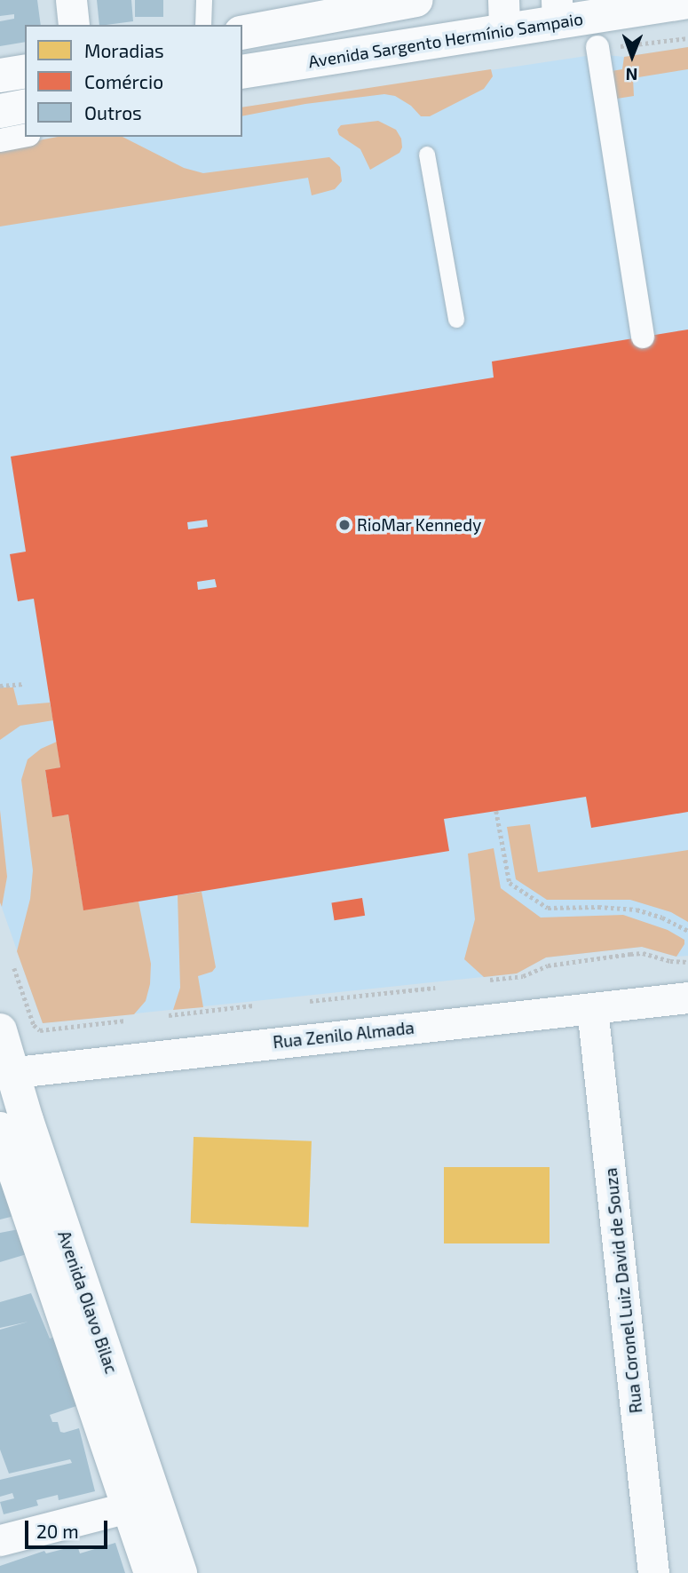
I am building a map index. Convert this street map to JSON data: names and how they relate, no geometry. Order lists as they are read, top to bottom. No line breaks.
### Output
{"streets":{"street":["Avenida Sargento Hermínio Sampaio","Rua Zenilo Almada","Rua Coronel Luiz David de Souza","Avenida Olavo Bilac"]},"crossings":[["Rua Zenilo Almada","Rua Coronel Luiz David de Souza"],["Rua Zenilo Almada","Avenida Olavo Bilac"]],"places":["RioMar Kennedy"],"legend":["Moradias","Comércio","Outros"],"scale_bar":"20 m","north":"bottom"}
